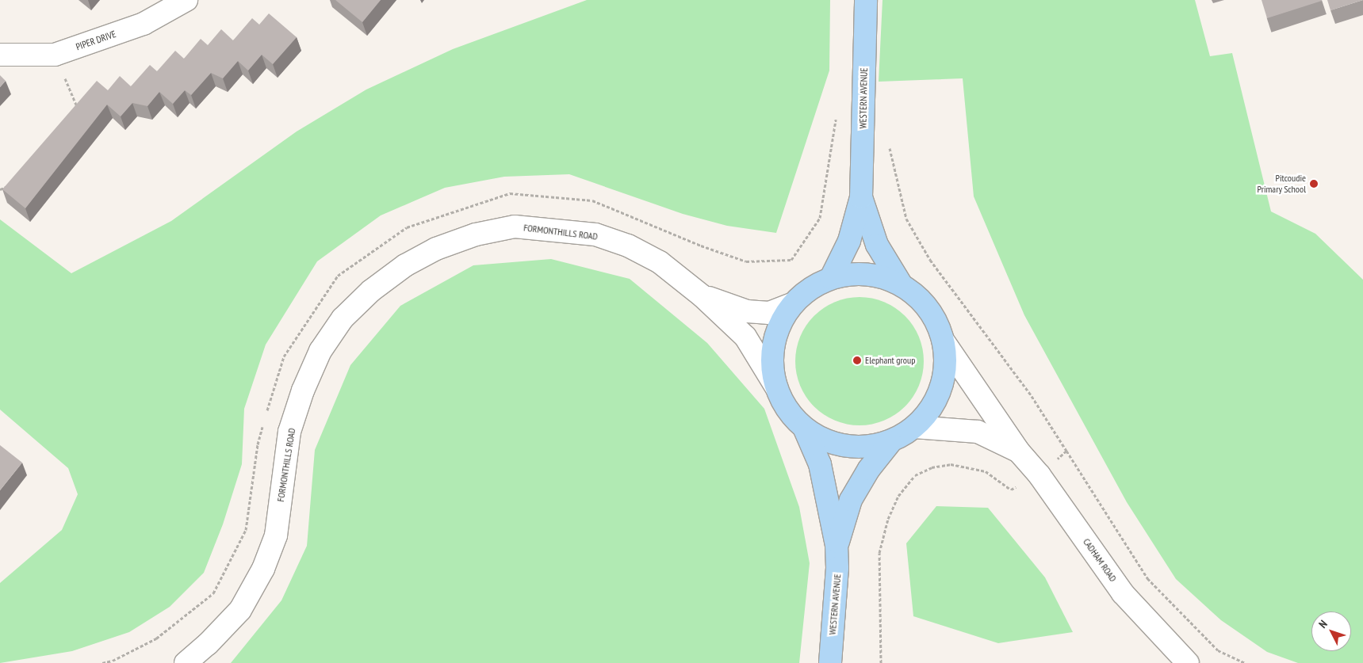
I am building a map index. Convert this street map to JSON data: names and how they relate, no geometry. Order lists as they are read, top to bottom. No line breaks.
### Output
{"streets":{"main road":["WESTERN AVENUE"],"street":["PIPER DRIVE","FORMONTHILLS ROAD","CADHAM ROAD"]},"places":["Pitcoudie Primary School","Elephant group"],"north":"top left"}
